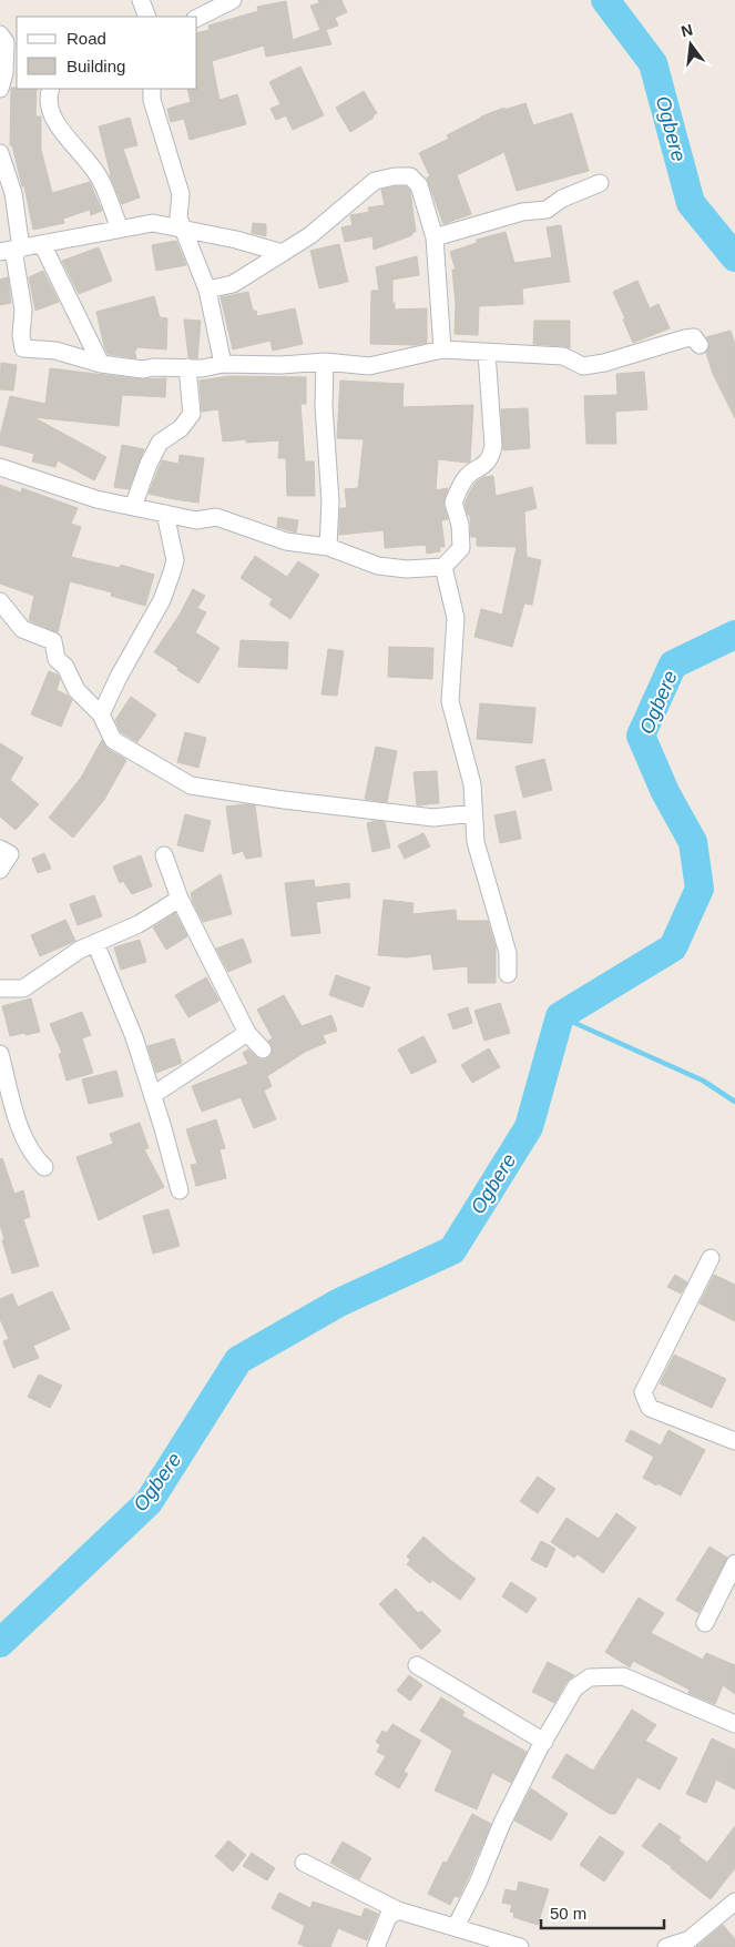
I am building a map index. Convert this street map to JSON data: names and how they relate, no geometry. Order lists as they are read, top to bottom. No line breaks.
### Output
{"water":["Ogbere"],"legend":["Road","Building"],"scale_bar":"50 m","north":"top"}
